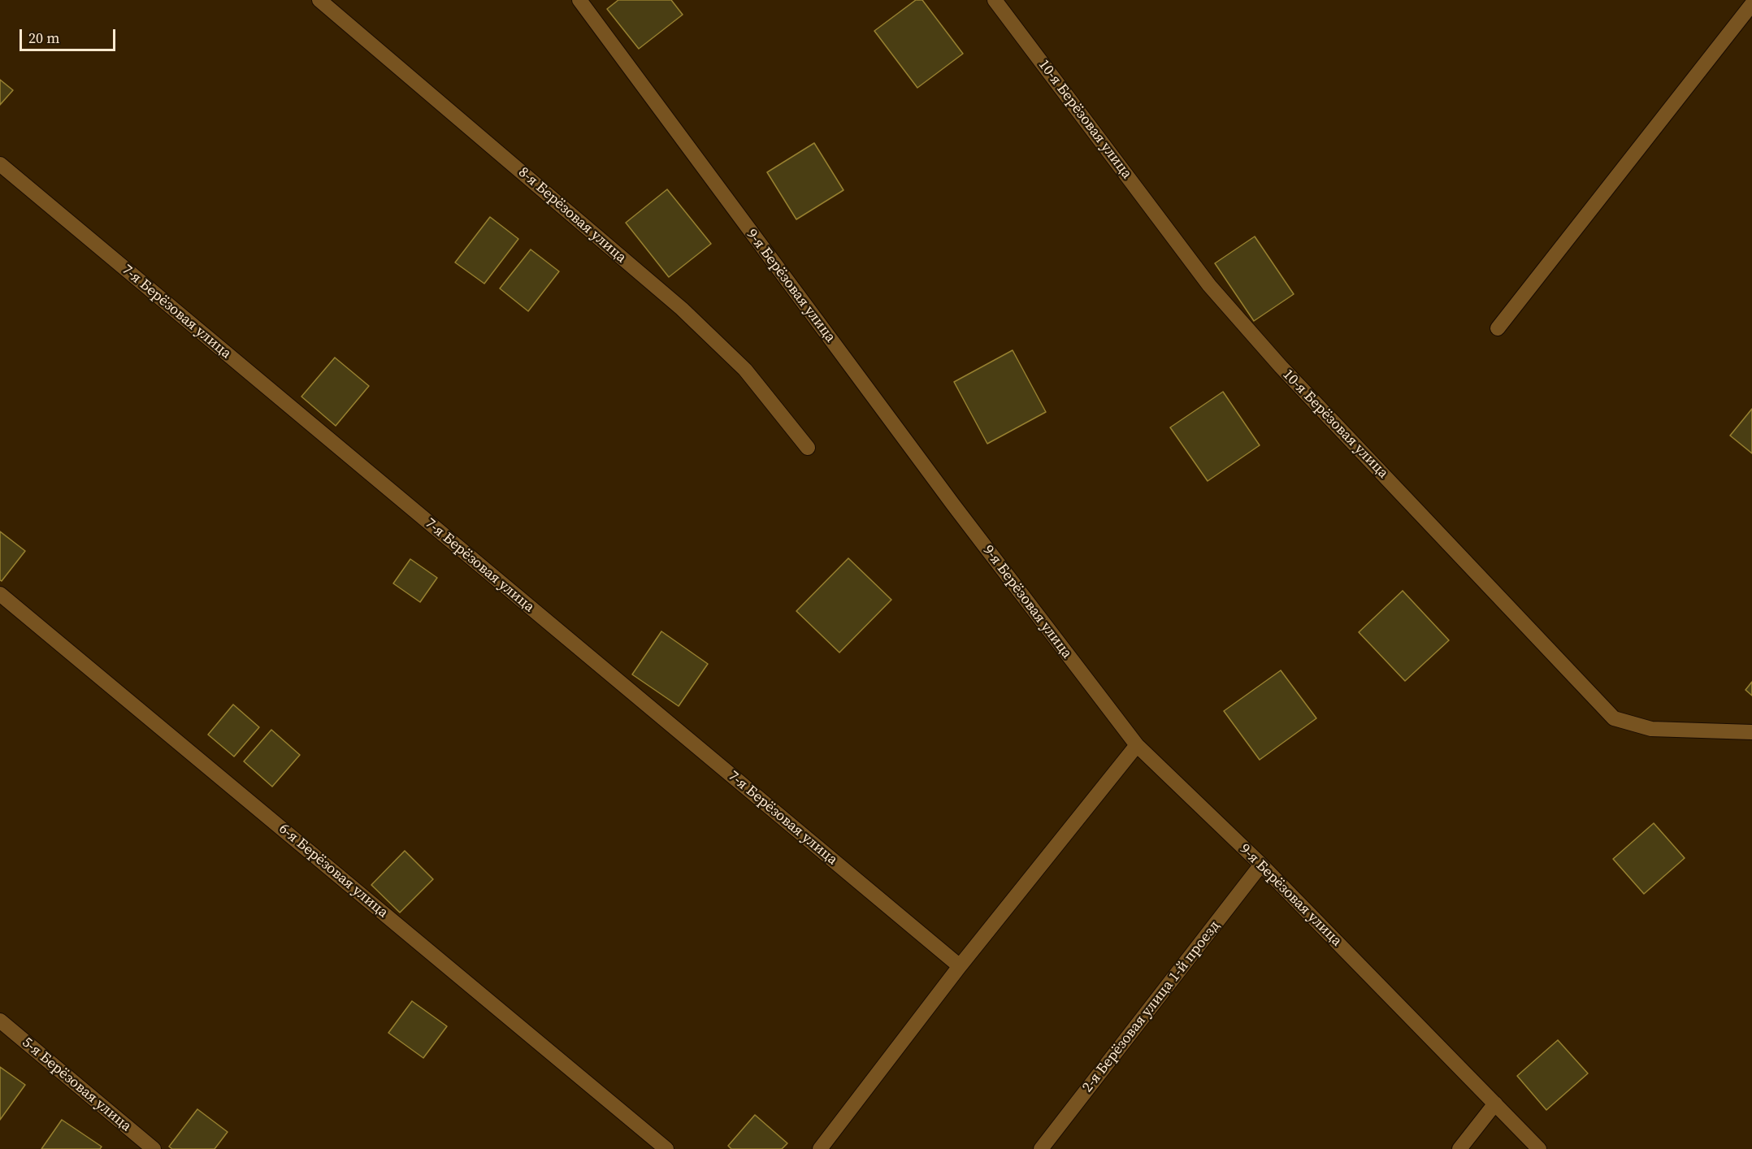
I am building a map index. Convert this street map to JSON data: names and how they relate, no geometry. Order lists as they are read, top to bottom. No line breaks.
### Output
{"streets":{"street":["10-я Берёзовая улица","8-я Берёзовая улица","9-я Берёзовая улица","7-я Берёзовая улица","6-я Берёзовая улица","2-я Берёзовая улица 1-й проезд","5-я Берёзовая улица"]},"crossings":[["9-я Берёзовая улица","2-я Берёзовая улица 1-й проезд"]],"scale_bar":"20 m"}
